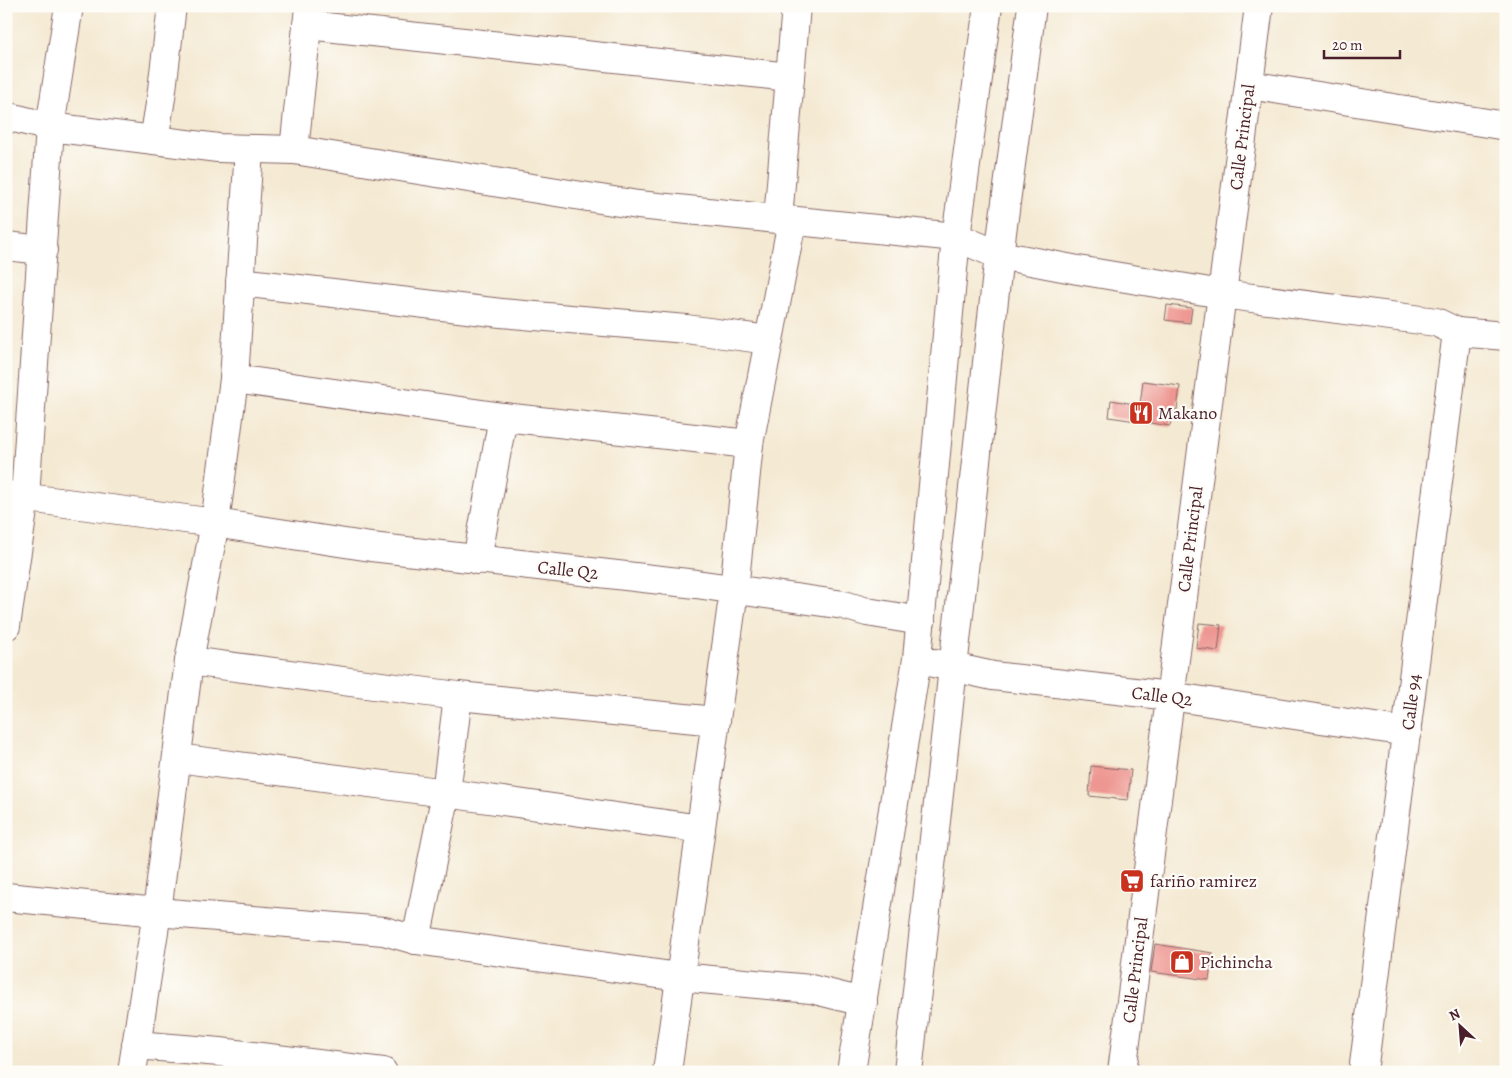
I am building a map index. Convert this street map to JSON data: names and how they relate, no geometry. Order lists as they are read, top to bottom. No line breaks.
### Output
{"streets":{"street":["Calle Principal","Calle Q2","Calle 94"]},"crossings":[["Calle Principal","Calle Q2"],["Calle Q2","Calle 94"]],"places":{"restaurant":["Makano"],"supermarket":["fariño ramirez"],"shop":["Pichincha"]},"scale_bar":"20 m","north":"top left"}
